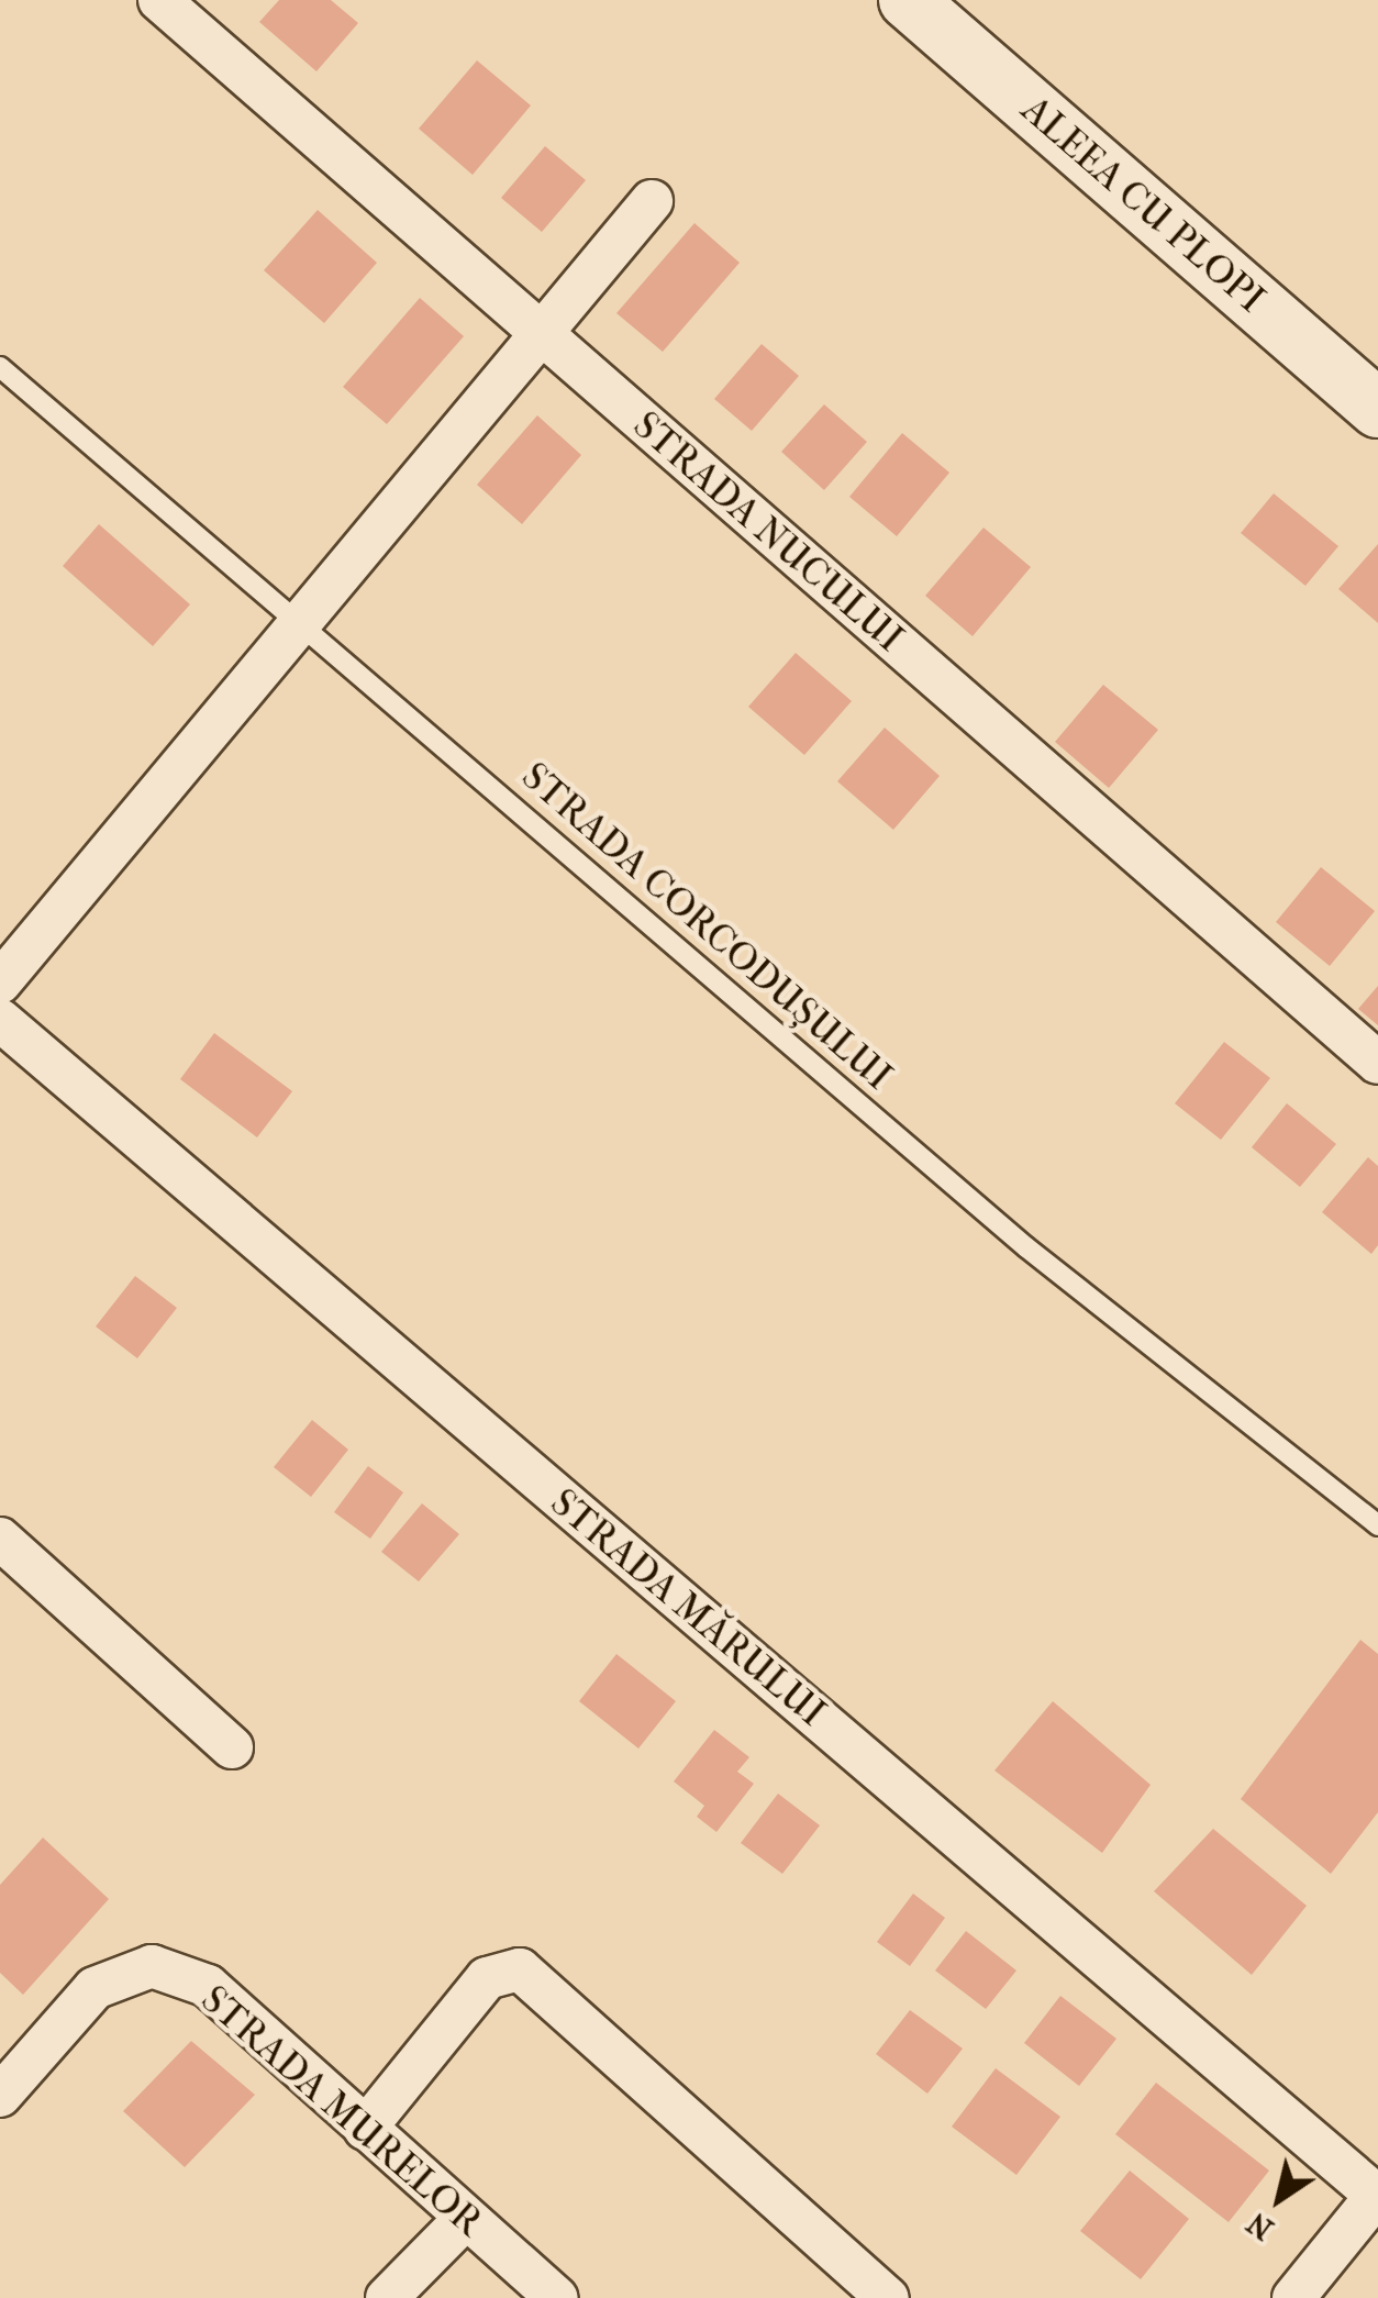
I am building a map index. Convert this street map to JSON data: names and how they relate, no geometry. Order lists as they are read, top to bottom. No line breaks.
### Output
{"streets":{"street":["ALEEA CU PLOPI","STRADA NUCULUI","STRADA MĂRULUI","STRADA MURELOR"],"lane":["STRADA CORCODUȘULUI"]},"north":"bottom left"}
